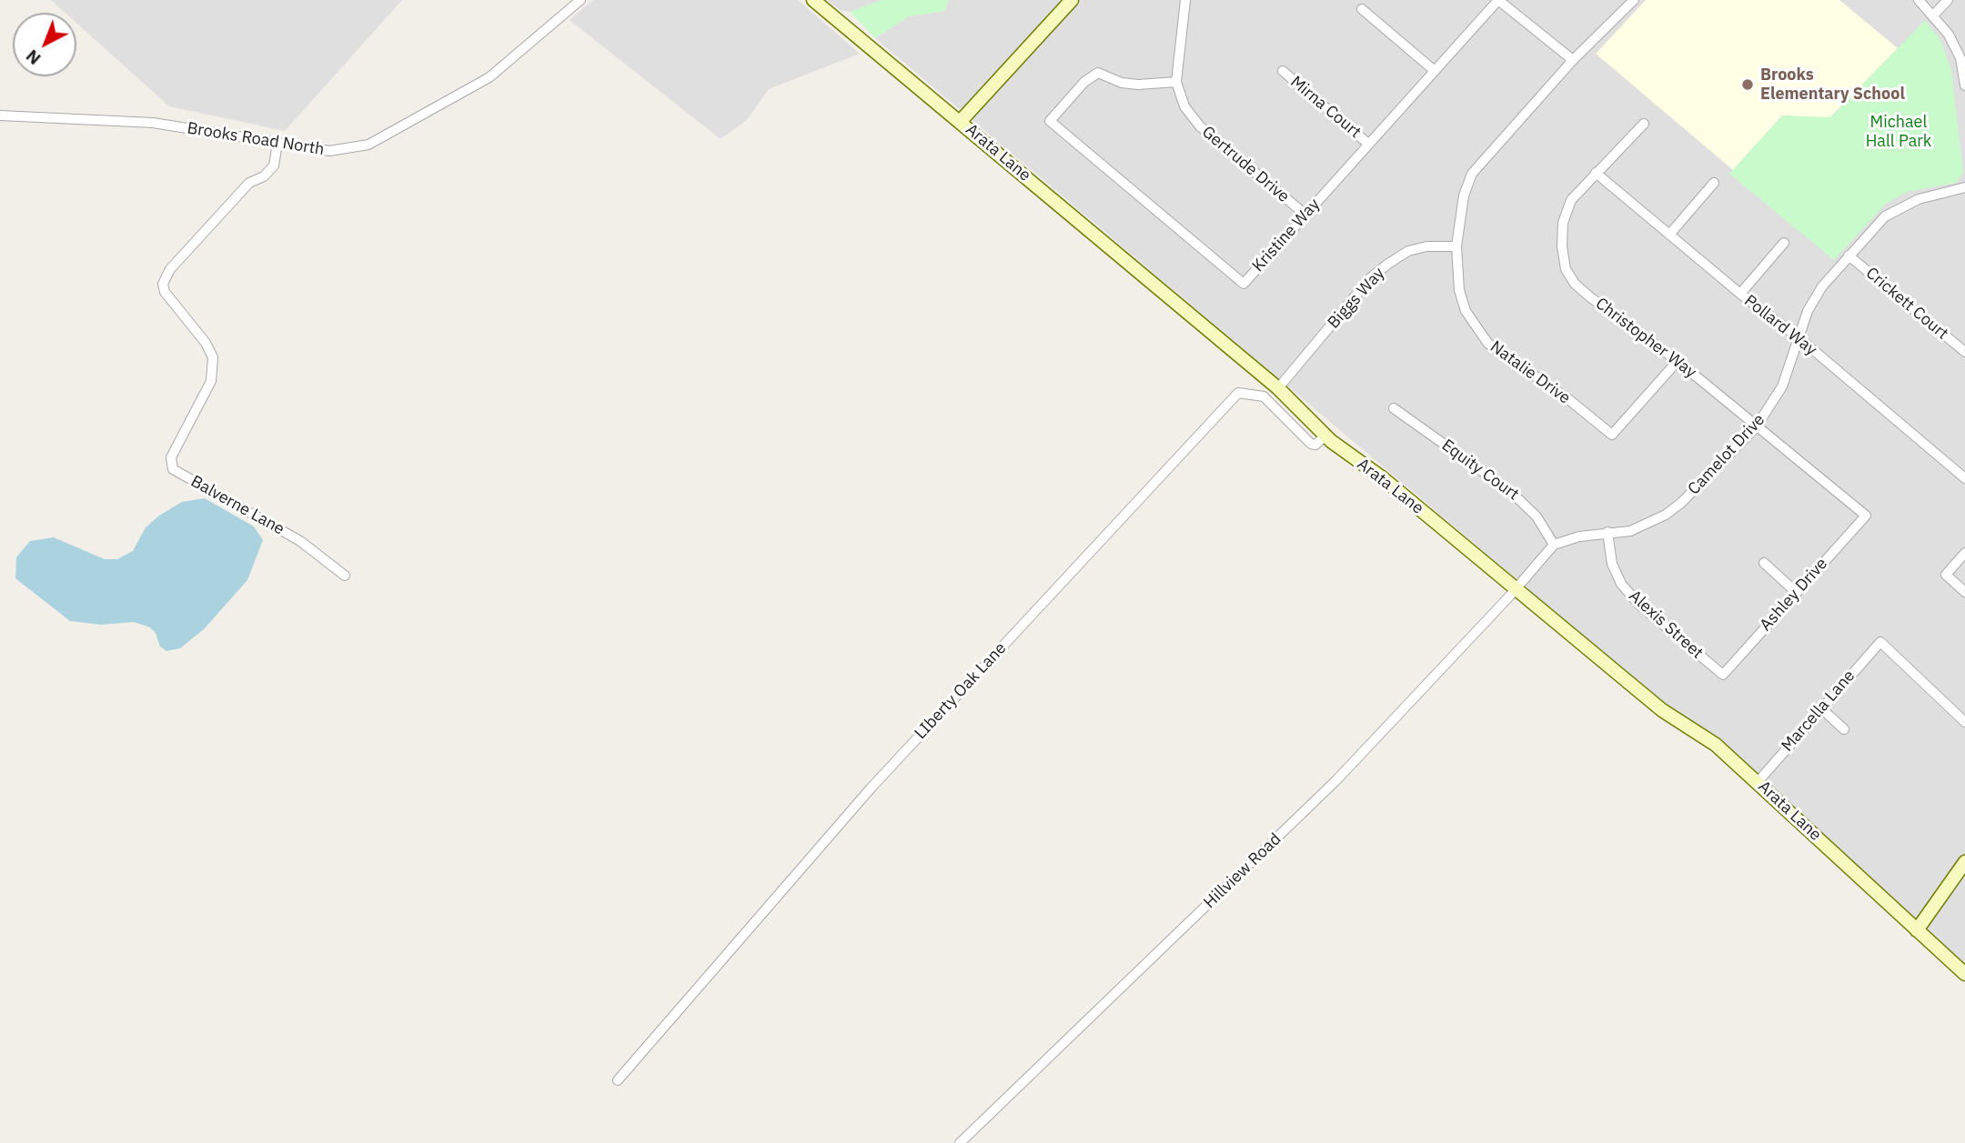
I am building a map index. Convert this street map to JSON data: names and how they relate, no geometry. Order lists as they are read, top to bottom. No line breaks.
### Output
{"streets":{"street":["Mirna Court","Brooks Road North","Arata Lane","Gertrude Drive","Kristine Way","Biggs Way","Crickett Court","Pollard Way","Christopher Way","Natalie Drive","Camelot Drive","Equity Court","Balverne Lane","Ashley Drive","Alexis Street","LIberty Oak Lane","Marcella Lane","Hillview Road"]},"crossings":[["Mirna Court","Kristine Way"],["Brooks Road North","Balverne Lane"],["Arata Lane","Biggs Way"],["Arata Lane","LIberty Oak Lane"],["Arata Lane","Marcella Lane"],["Arata Lane","Hillview Road"],["Gertrude Drive","Kristine Way"],["Biggs Way","Natalie Drive"],["Crickett Court","Camelot Drive"],["Pollard Way","Christopher Way"],["Pollard Way","Camelot Drive"],["Christopher Way","Natalie Drive"],["Christopher Way","Camelot Drive"],["Christopher Way","Ashley Drive"],["Camelot Drive","Equity Court"],["Camelot Drive","Alexis Street"],["Ashley Drive","Alexis Street"]],"parks":["Michael Hall Park"],"places":["Brooks Elementary School"],"north":"bottom left"}
